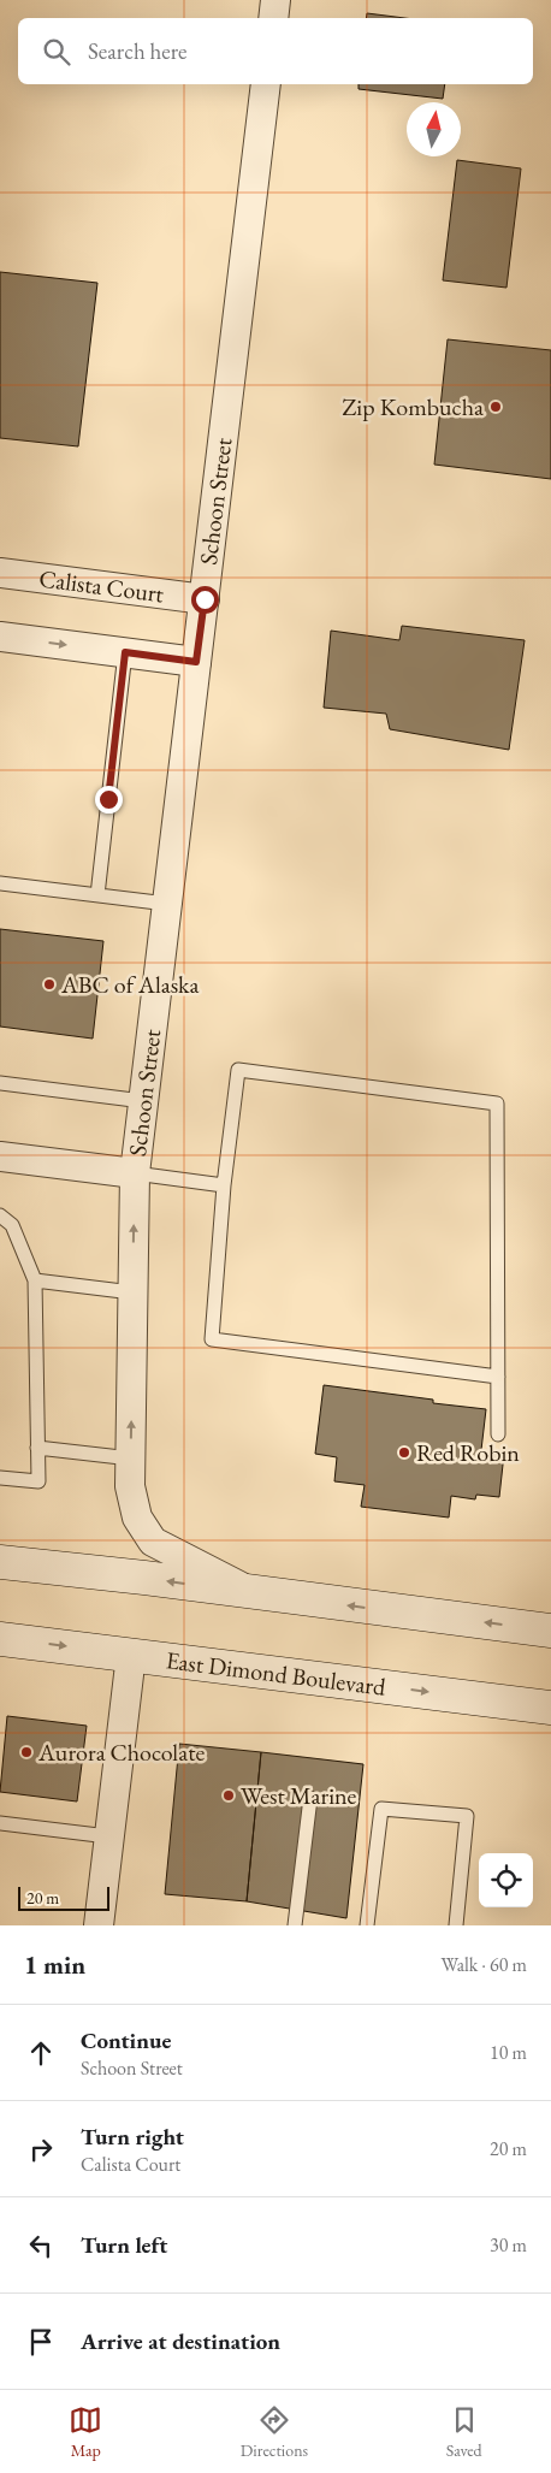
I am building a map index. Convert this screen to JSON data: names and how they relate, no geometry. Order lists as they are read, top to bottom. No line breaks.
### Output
{"streets":{"main road":["East Dimond Boulevard"],"street":["Schoon Street","Calista Court"]},"crossings":[["Schoon Street","Calista Court"]],"places":["Zip Kombucha","ABC of Alaska","Red Robin","Aurora Chocolate","West Marine"],"scale_bar":"20 m","north":"top","page":{"search":"Search here","scale":"20 m","heading":["1 min","Walk · 60 m"],"list":[["Continue","Schoon Street","10 m"],["Turn right","Calista Court","20 m"],["Turn left","30 m"],"Arrive at destination"],"nav":["Map","Directions","Saved"]}}
